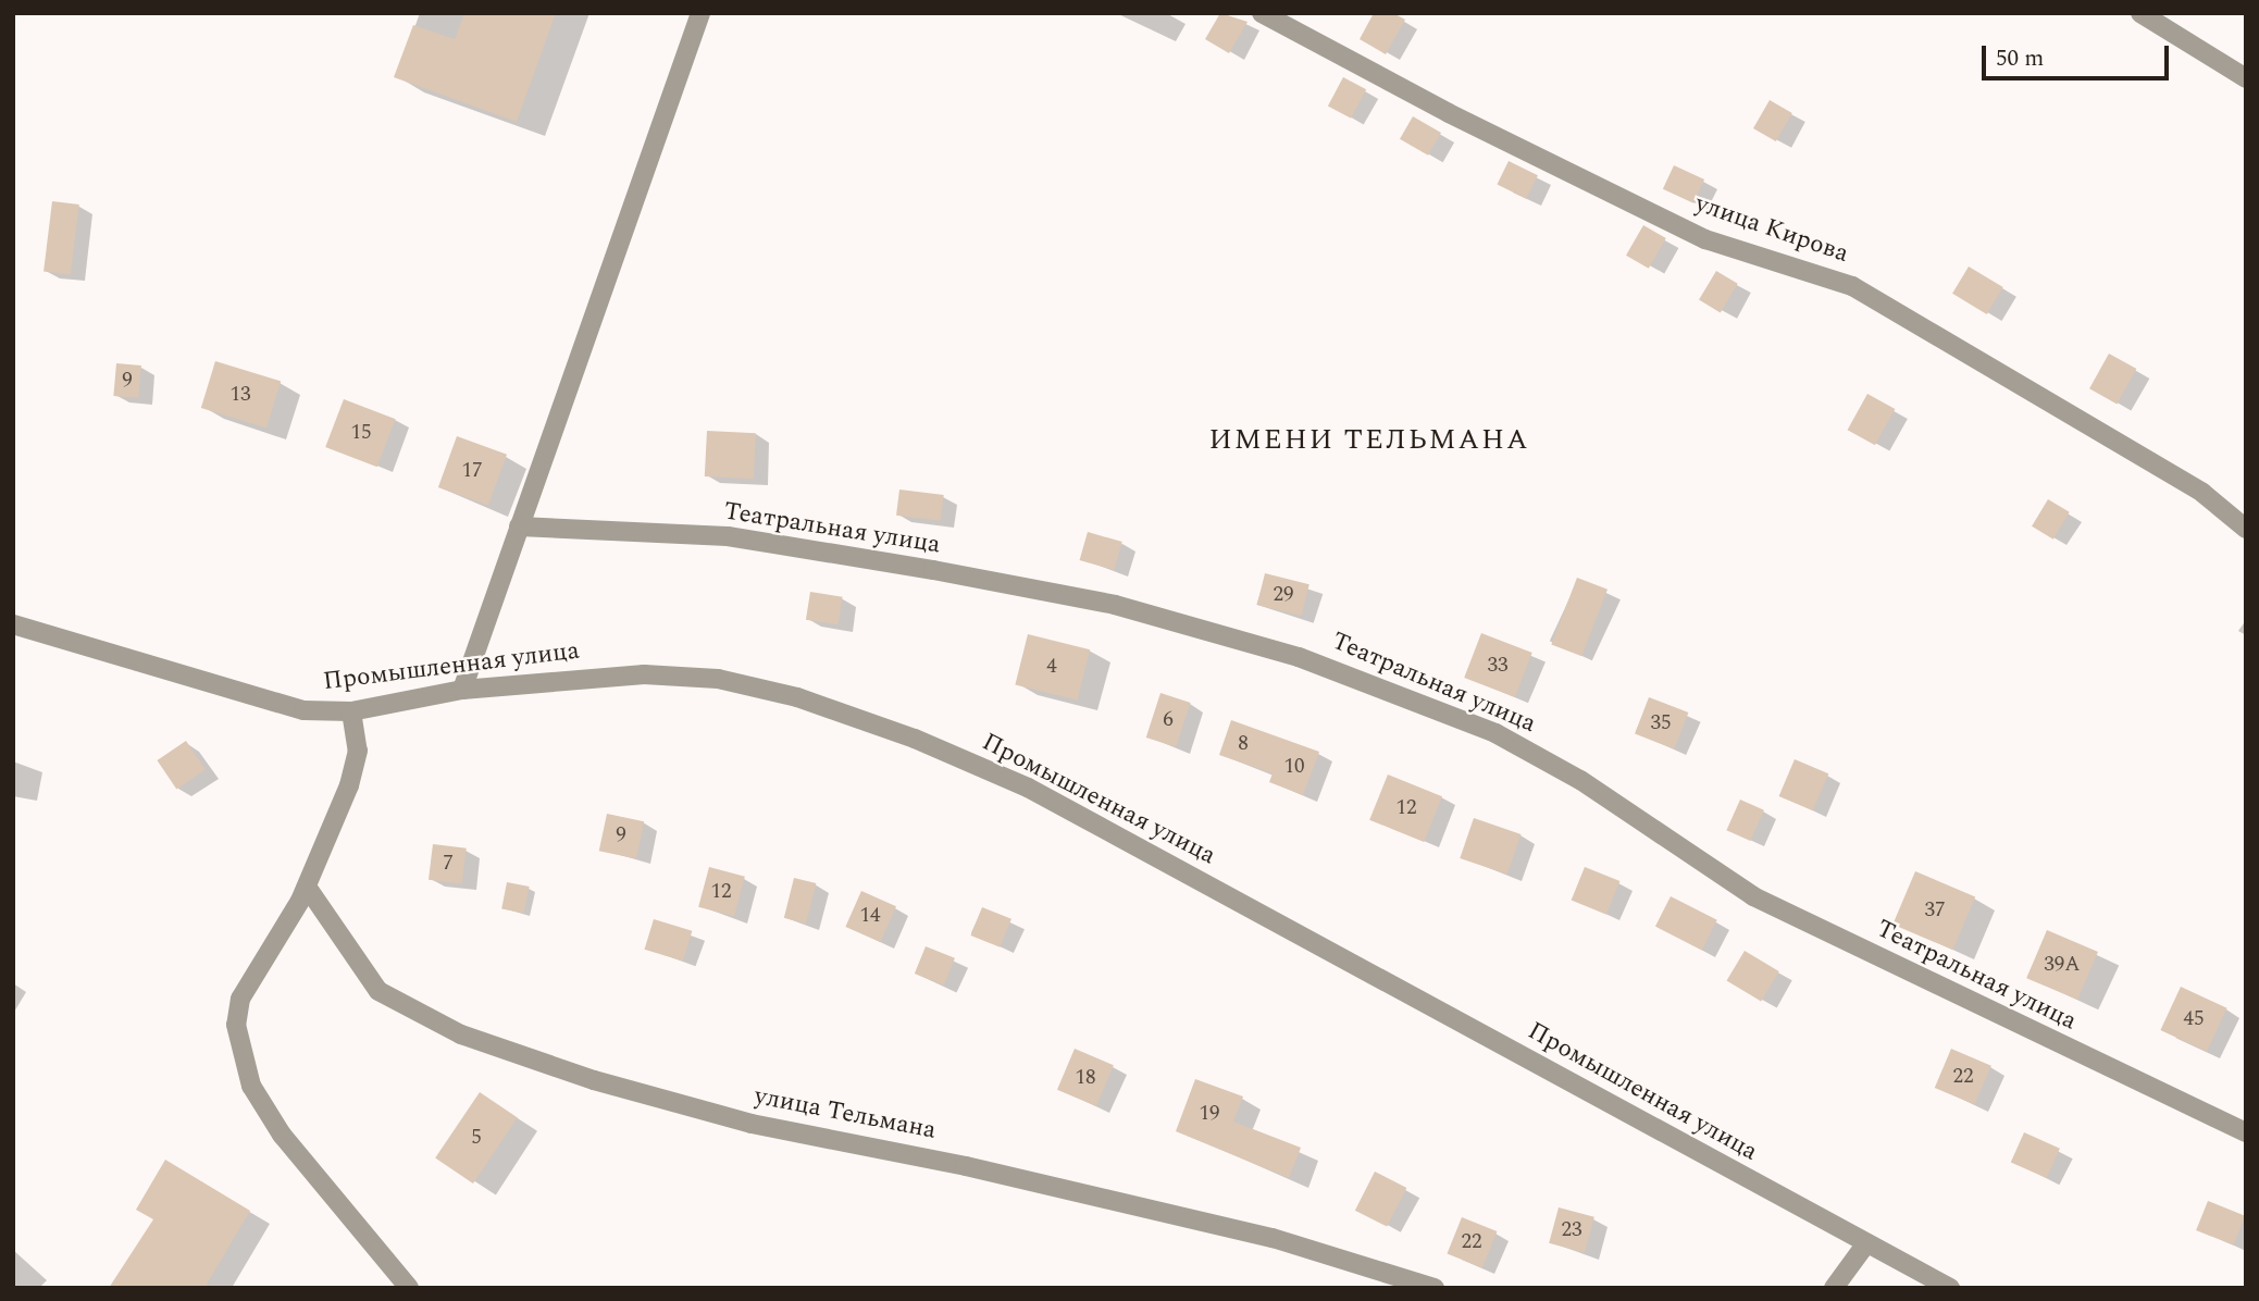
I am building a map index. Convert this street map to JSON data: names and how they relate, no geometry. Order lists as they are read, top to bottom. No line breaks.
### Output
{"streets":{"street":["улица Кирова","Театральная улица","Промышленная улица","улица Тельмана"]},"districts":["ИМЕНИ ТЕЛЬМАНА"],"house_numbers":["9","13","15","17","29","33","4","6","35","8","10","12","9","7","12","37","14","39А","45","22","18","19","5","23","22"],"scale_bar":"50 m"}
